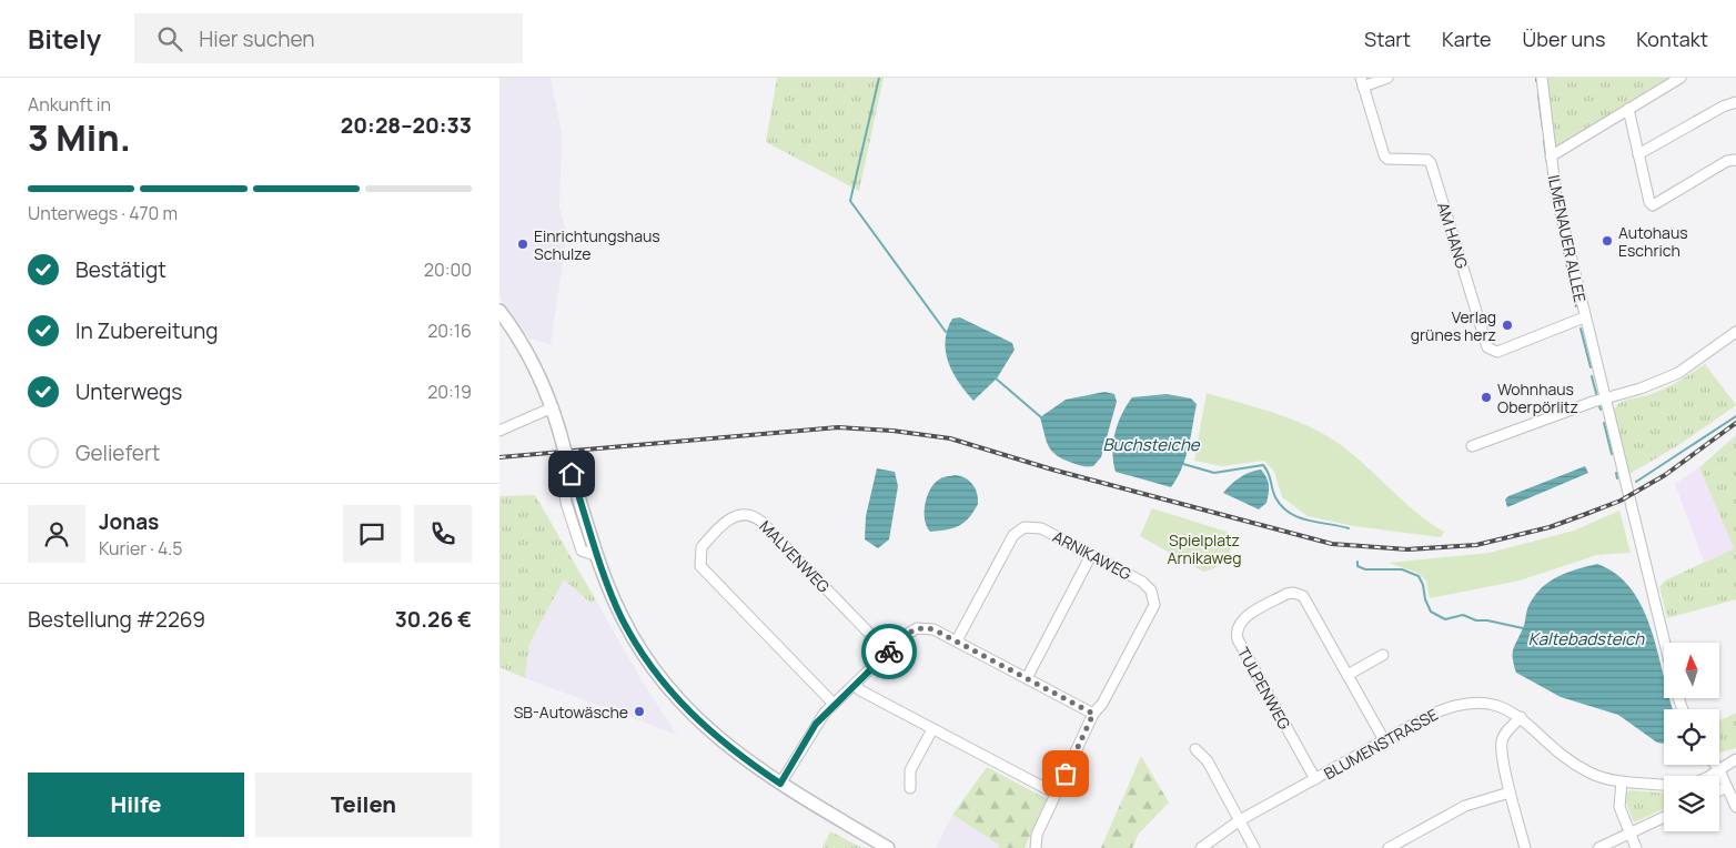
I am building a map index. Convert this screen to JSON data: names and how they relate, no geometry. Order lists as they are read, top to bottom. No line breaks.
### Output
{"streets":{"street":["AM HANG","ILMENAUER ALLEE","ARNIKAWEG","MALVENWEG","TULPENWEG","BLUMENSTRASSE"]},"crossings":[["AM HANG","ILMENAUER ALLEE"],["TULPENWEG","BLUMENSTRASSE"]],"water":["Buchsteiche","Kaltebadsteich"],"parks":["Spielplatz Arnikaweg"],"places":["Autohaus Eschrich","Einrichtungshaus Schulze","Verlag grünes herz","Wohnhaus Oberpörlitz","SB-Autowäsche"],"north":"top","page":{"header":"Bitely","search":"Hier suchen","nav":["Start","Karte","Über uns","Kontakt"],"heading":["3 Min.","Ankunft in","20:28–20:33"],"panel":["Jonas","Kurier · 4.5","Bestellung #2269","30.26 €"],"bar":"Unterwegs · 470 m","list":[["Bestätigt","20:00"],["In Zubereitung","20:16"],["Unterwegs","20:19"],"Geliefert"],"buttons":["Hilfe","Teilen"]}}
